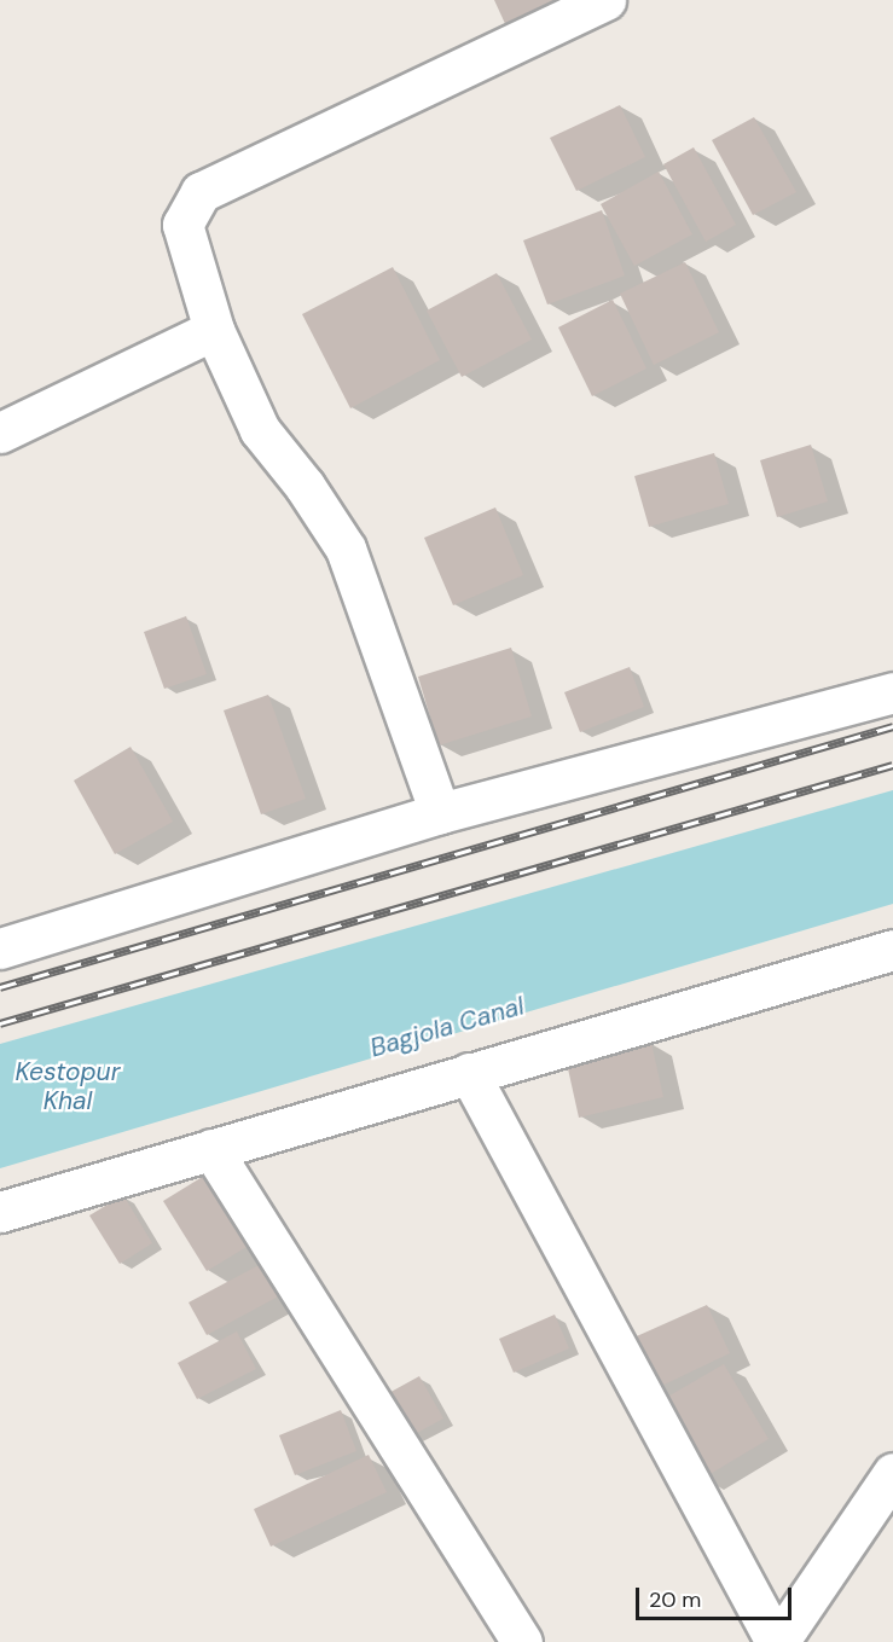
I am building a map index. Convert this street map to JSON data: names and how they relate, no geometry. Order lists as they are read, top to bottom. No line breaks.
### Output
{"water":["Bagjola Canal","Kestopur Khal"],"scale_bar":"20 m"}
